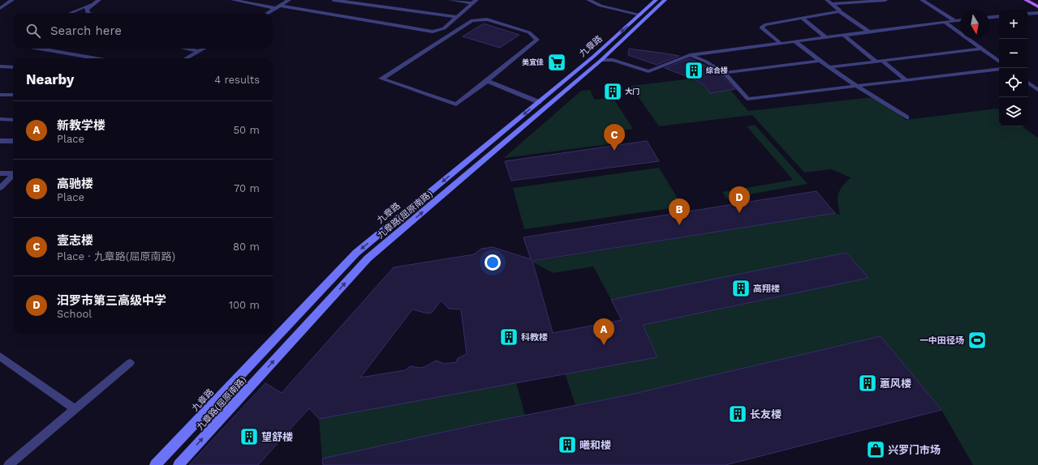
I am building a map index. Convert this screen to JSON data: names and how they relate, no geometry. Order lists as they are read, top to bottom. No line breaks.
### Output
{"streets":{"street":["九章路","九章路(屈原南路)"]},"one_way":["九章路","九章路(屈原南路)"],"places":{"supermarket":["美宜佳"],"building":["综合楼","大门","高翔楼","科教楼","蕙风楼","长友楼","望舒楼","曦和楼"],"sports":["一中田径场"],"shop":["兴罗门市场"]},"north":"bottom","page":{"map_buttons":["+","−"],"search":"Search here","heading":["Nearby","4 results"],"list":[{"mark":"A","name":"新教学楼","note":"Place","value":"50 m"},{"mark":"B","name":"高驰楼","note":"Place","value":"70 m"},{"mark":"C","name":"壹志楼","note":"Place · 九章路(屈原南路)","value":"80 m"},{"mark":"D","name":"汨罗市第三高级中学","note":"School","value":"100 m"}],"pins":["C","D","B","A"]}}
